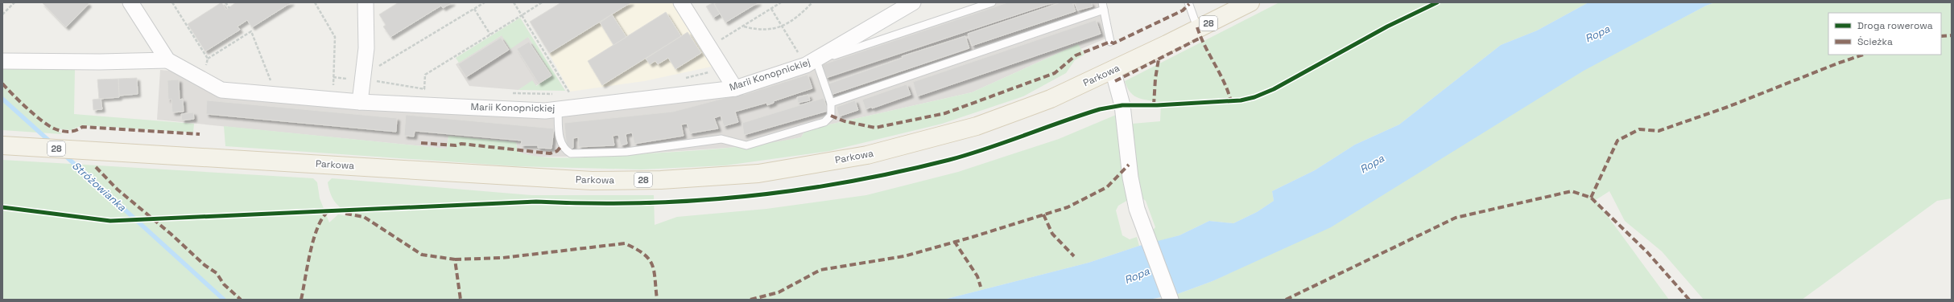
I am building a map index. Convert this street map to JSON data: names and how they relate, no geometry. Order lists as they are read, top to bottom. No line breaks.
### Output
{"streets":{"main road":["28","Parkowa"],"street":["Marii Konopnickiej"]},"water":["Ropa","Stróżowianka"],"legend":["Droga rowerowa","Ścieżka"]}
